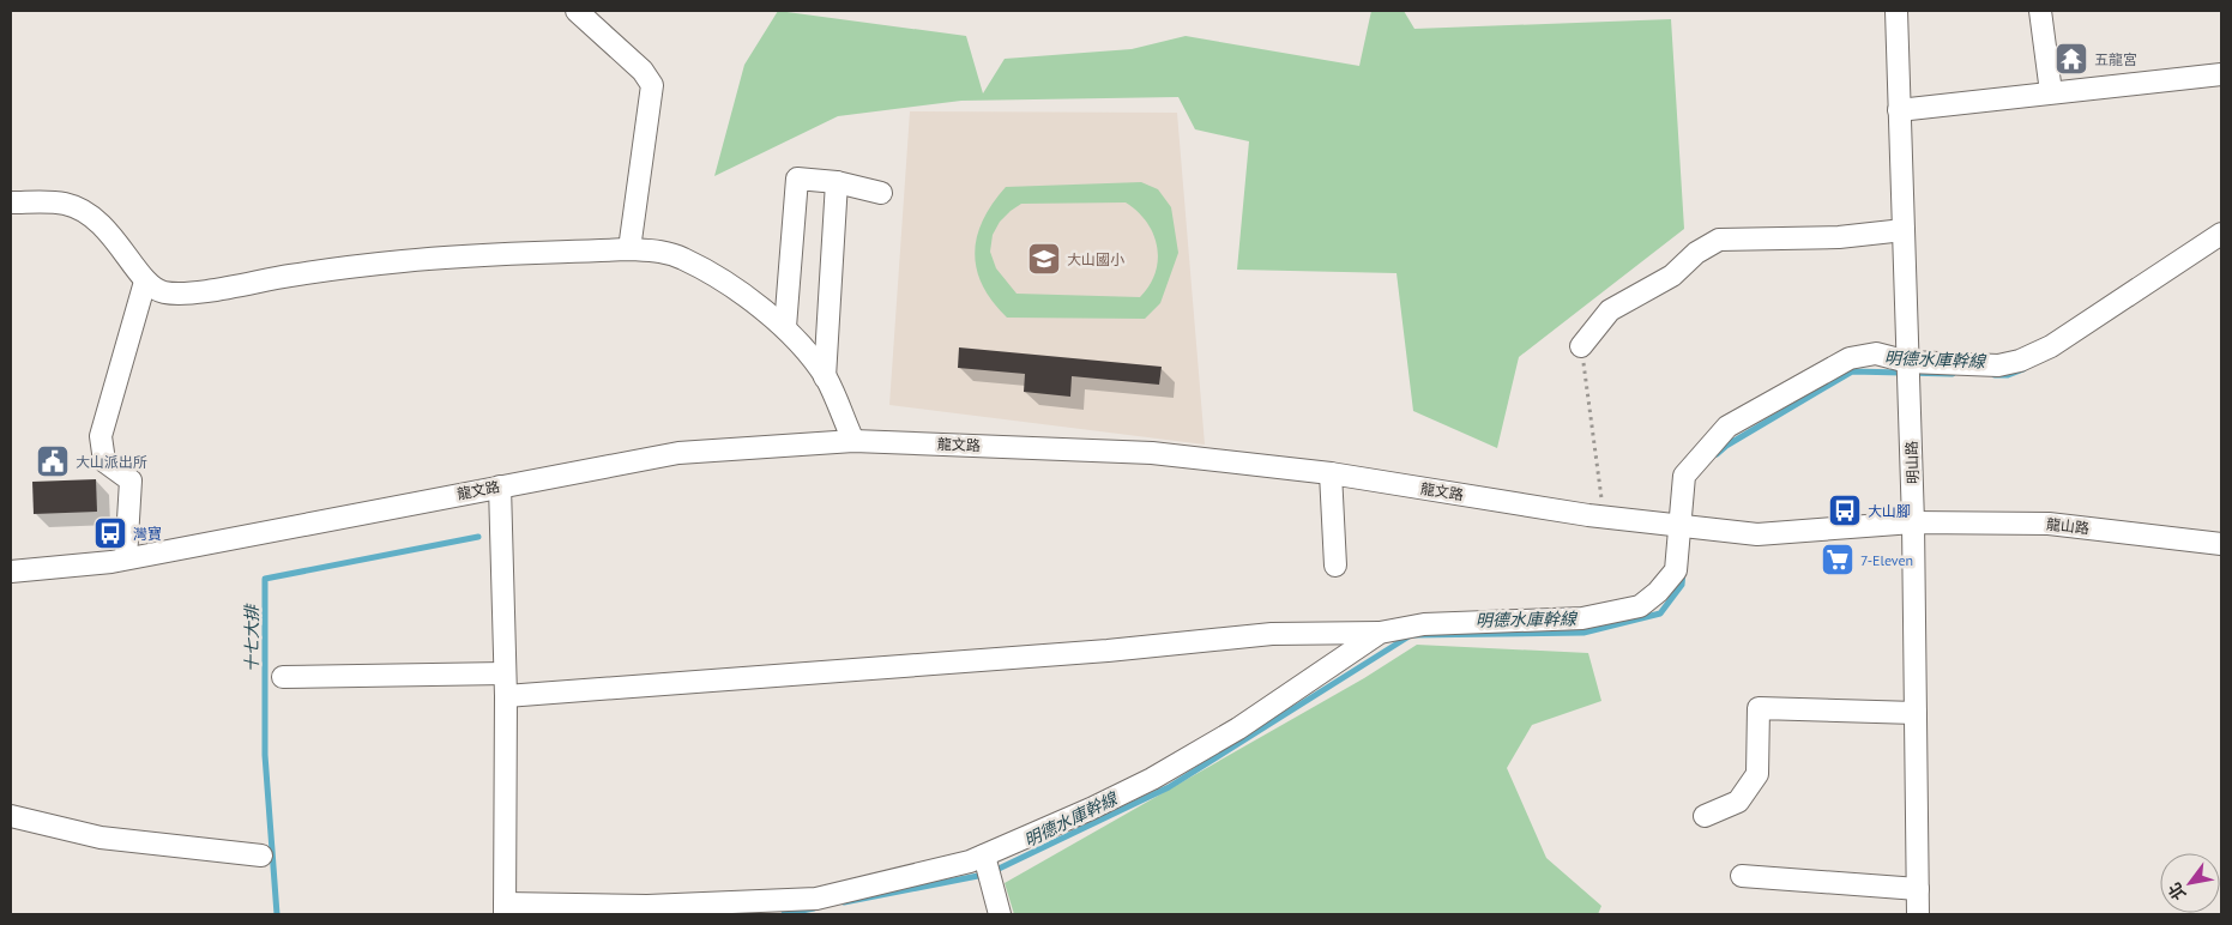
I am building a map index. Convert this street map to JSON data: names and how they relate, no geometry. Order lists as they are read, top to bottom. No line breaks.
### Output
{"streets":{"street":["龍文路","明山路","龍山路"]},"crossings":[["龍文路","明山路"],["龍文路","龍山路"],["明山路","龍山路"]],"water":["明德水庫幹線","十七大排"],"places":{"temple":["五龍宮"],"school or university":["大山國小"],"public building":["大山派出所"],"bus stop":["大山腳","灣寶"],"supermarket":["7-Eleven"]},"north":"bottom left"}
